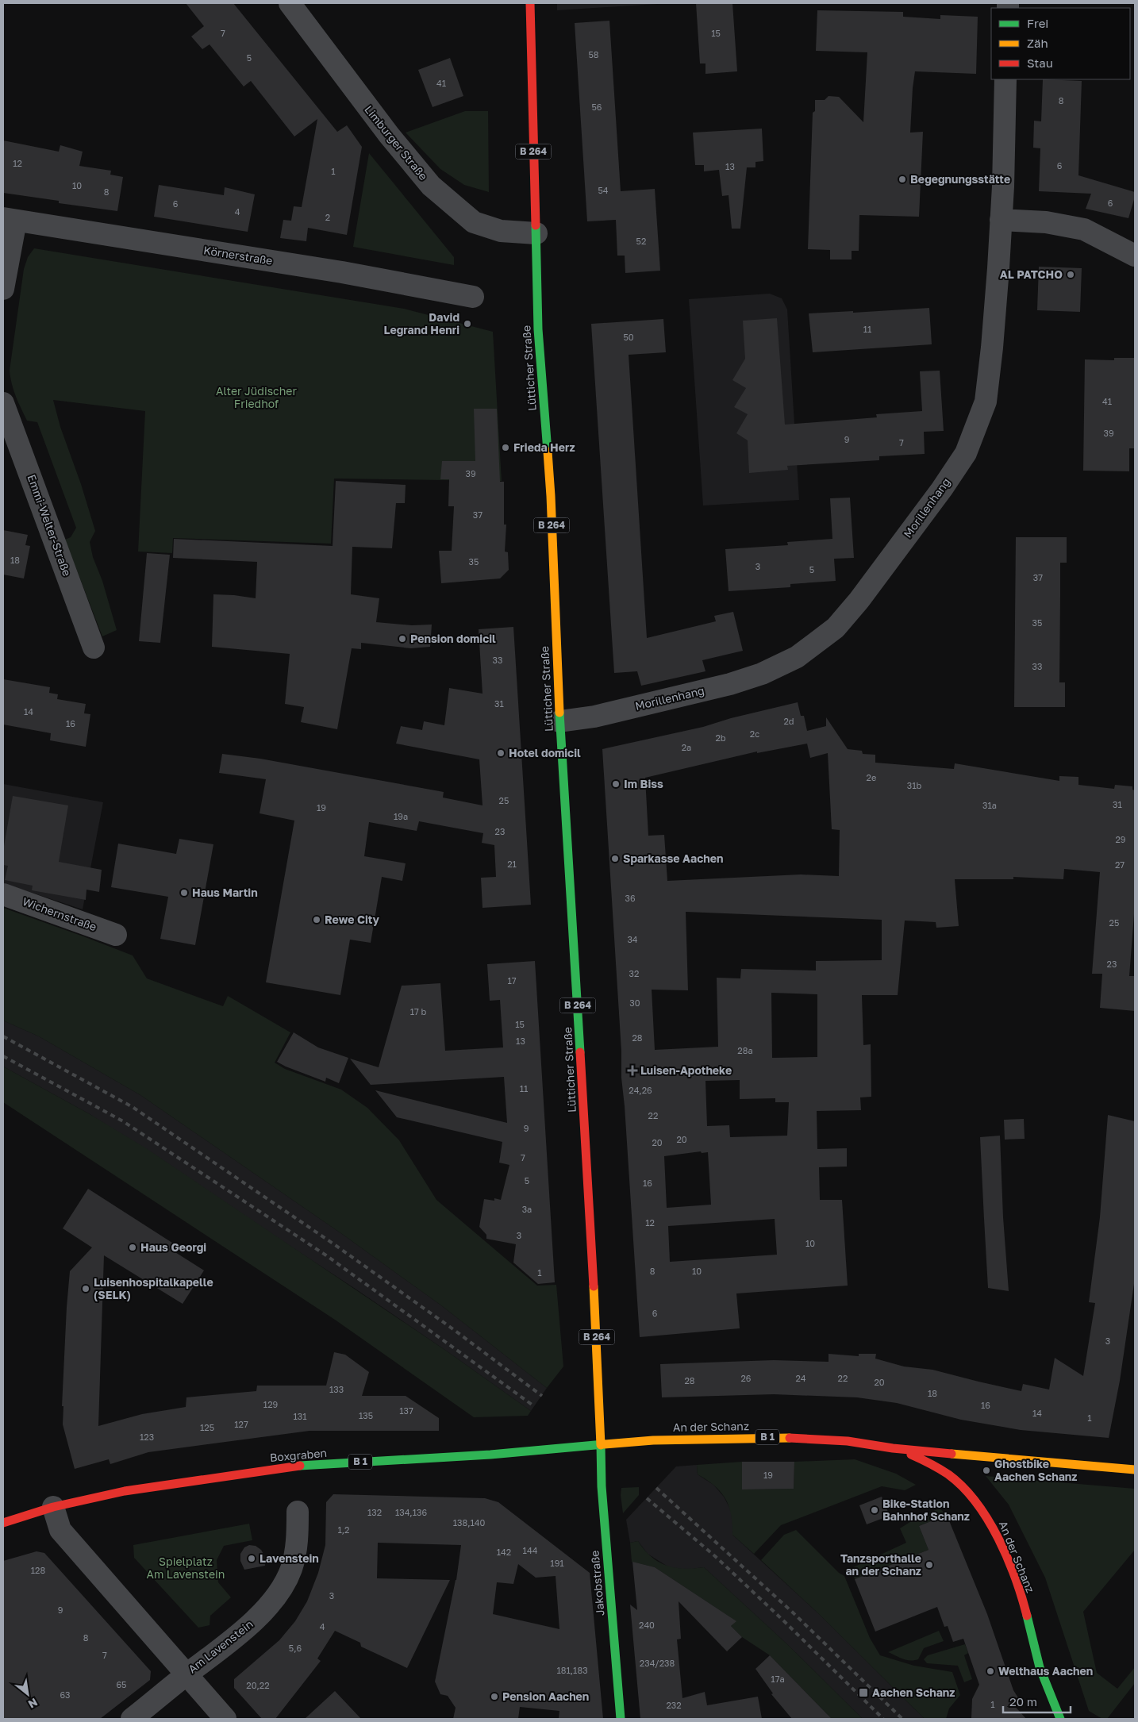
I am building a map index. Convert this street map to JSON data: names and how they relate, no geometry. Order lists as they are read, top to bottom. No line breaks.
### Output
{"streets":{"main road":["B 264","Lütticher Straße","An der Schanz","B 1","Boxgraben","Jakobstraße"],"street":["Limburger Straße","Körnerstraße","Morillenhang","Emmi-Welter-Straße","Wichernstraße","Am Lavenstein"]},"crossings":[["Limburger Straße","Lütticher Straße"],["Lütticher Straße","Morillenhang"],["Lütticher Straße","An der Schanz"],["Lütticher Straße","Boxgraben"],["Lütticher Straße","Jakobstraße"],["An der Schanz","Boxgraben"],["An der Schanz","Jakobstraße"],["Boxgraben","Jakobstraße"],["Boxgraben","Am Lavenstein"]],"parks":["Alter Jüdischer Friedhof","Spielplatz Am Lavenstein"],"places":{"other":["Begegnungsstätte","AL PATCHO","David Legrand Henri","Frieda Herz","Pension domicil","Hotel domicil","Im Biss","Sparkasse Aachen","Haus Martin","Rewe City","Haus Georgi","Luisenhospitalkapelle (SELK)","Ghostbike Aachen Schanz","Bike-Station Bahnhof Schanz","Lavenstein","Tanzsporthalle an der Schanz","Welthaus Aachen","Pension Aachen"],"health":["Luisen-Apotheke"],"transit":["Aachen Schanz"]},"house_numbers":["7","15","58","5","41","8","56","12","6","13","1","10","54","8","6","6","4","2","52","11","50","41","39","9","7","39","37","18","35","3","5","37","35","33","33","31","14","2d","16","2c","2b","2a","2e","31b","25","31","31a","19","19a","23","29","21","27","36","25","34","23","32","17","30","17 b","15","28","13","28a","11","24,26","22","9","20","20","7","5","16","3a","12","3","10","8","10","1","6","3","26","24","22","28","20","133","18","129","16","137","14","135","131","1","127","125","123","19","132","134,136","138,140","1,2","144","142","191","128","3","9","240","4","8","5,6","7","234/238","181,183","17a","65","20,22","63","1","232"],"legend":["Frei","Zäh","Stau"],"scale_bar":"20 m","north":"bottom right"}
